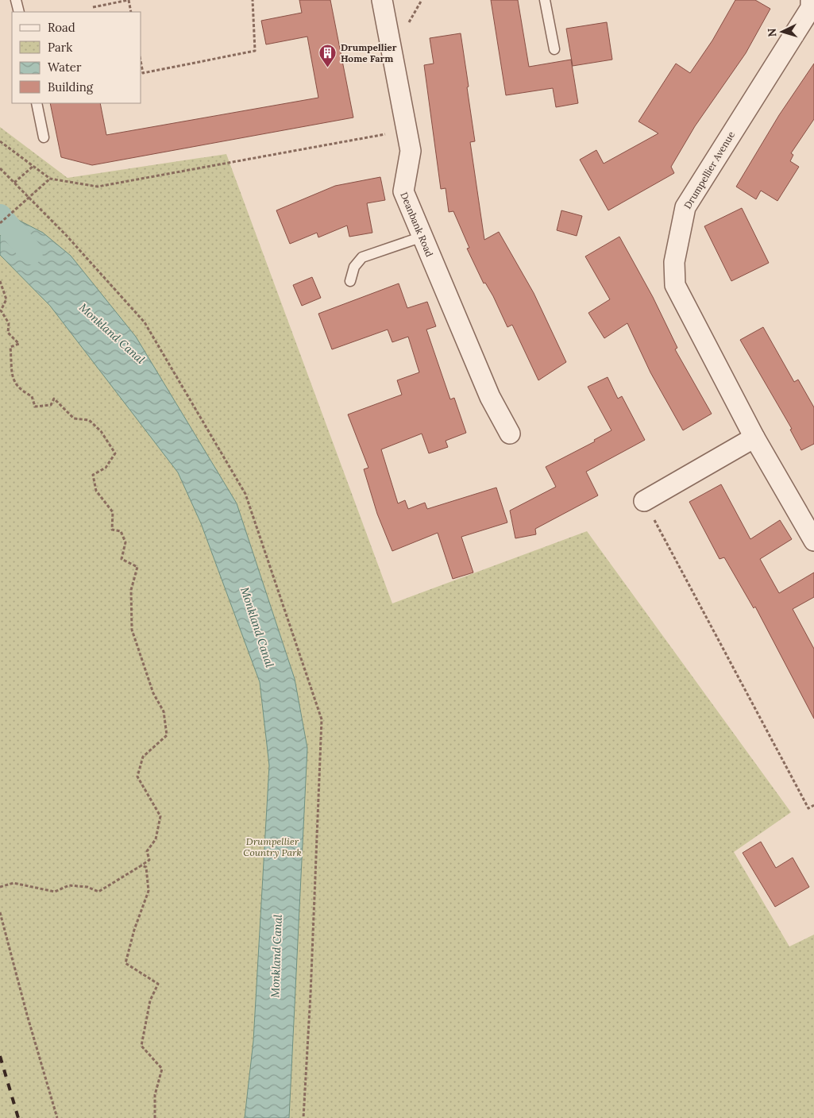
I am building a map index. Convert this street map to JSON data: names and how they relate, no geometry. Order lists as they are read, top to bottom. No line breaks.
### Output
{"streets":{"street":["Drumpellier Avenue","Deanbank Road"]},"water":["Monkland Canal"],"parks":["Drumpellier Country Park"],"places":{"building":["Drumpellier Home Farm"]},"legend":["Road","Park","Water","Building"],"north":"left"}
